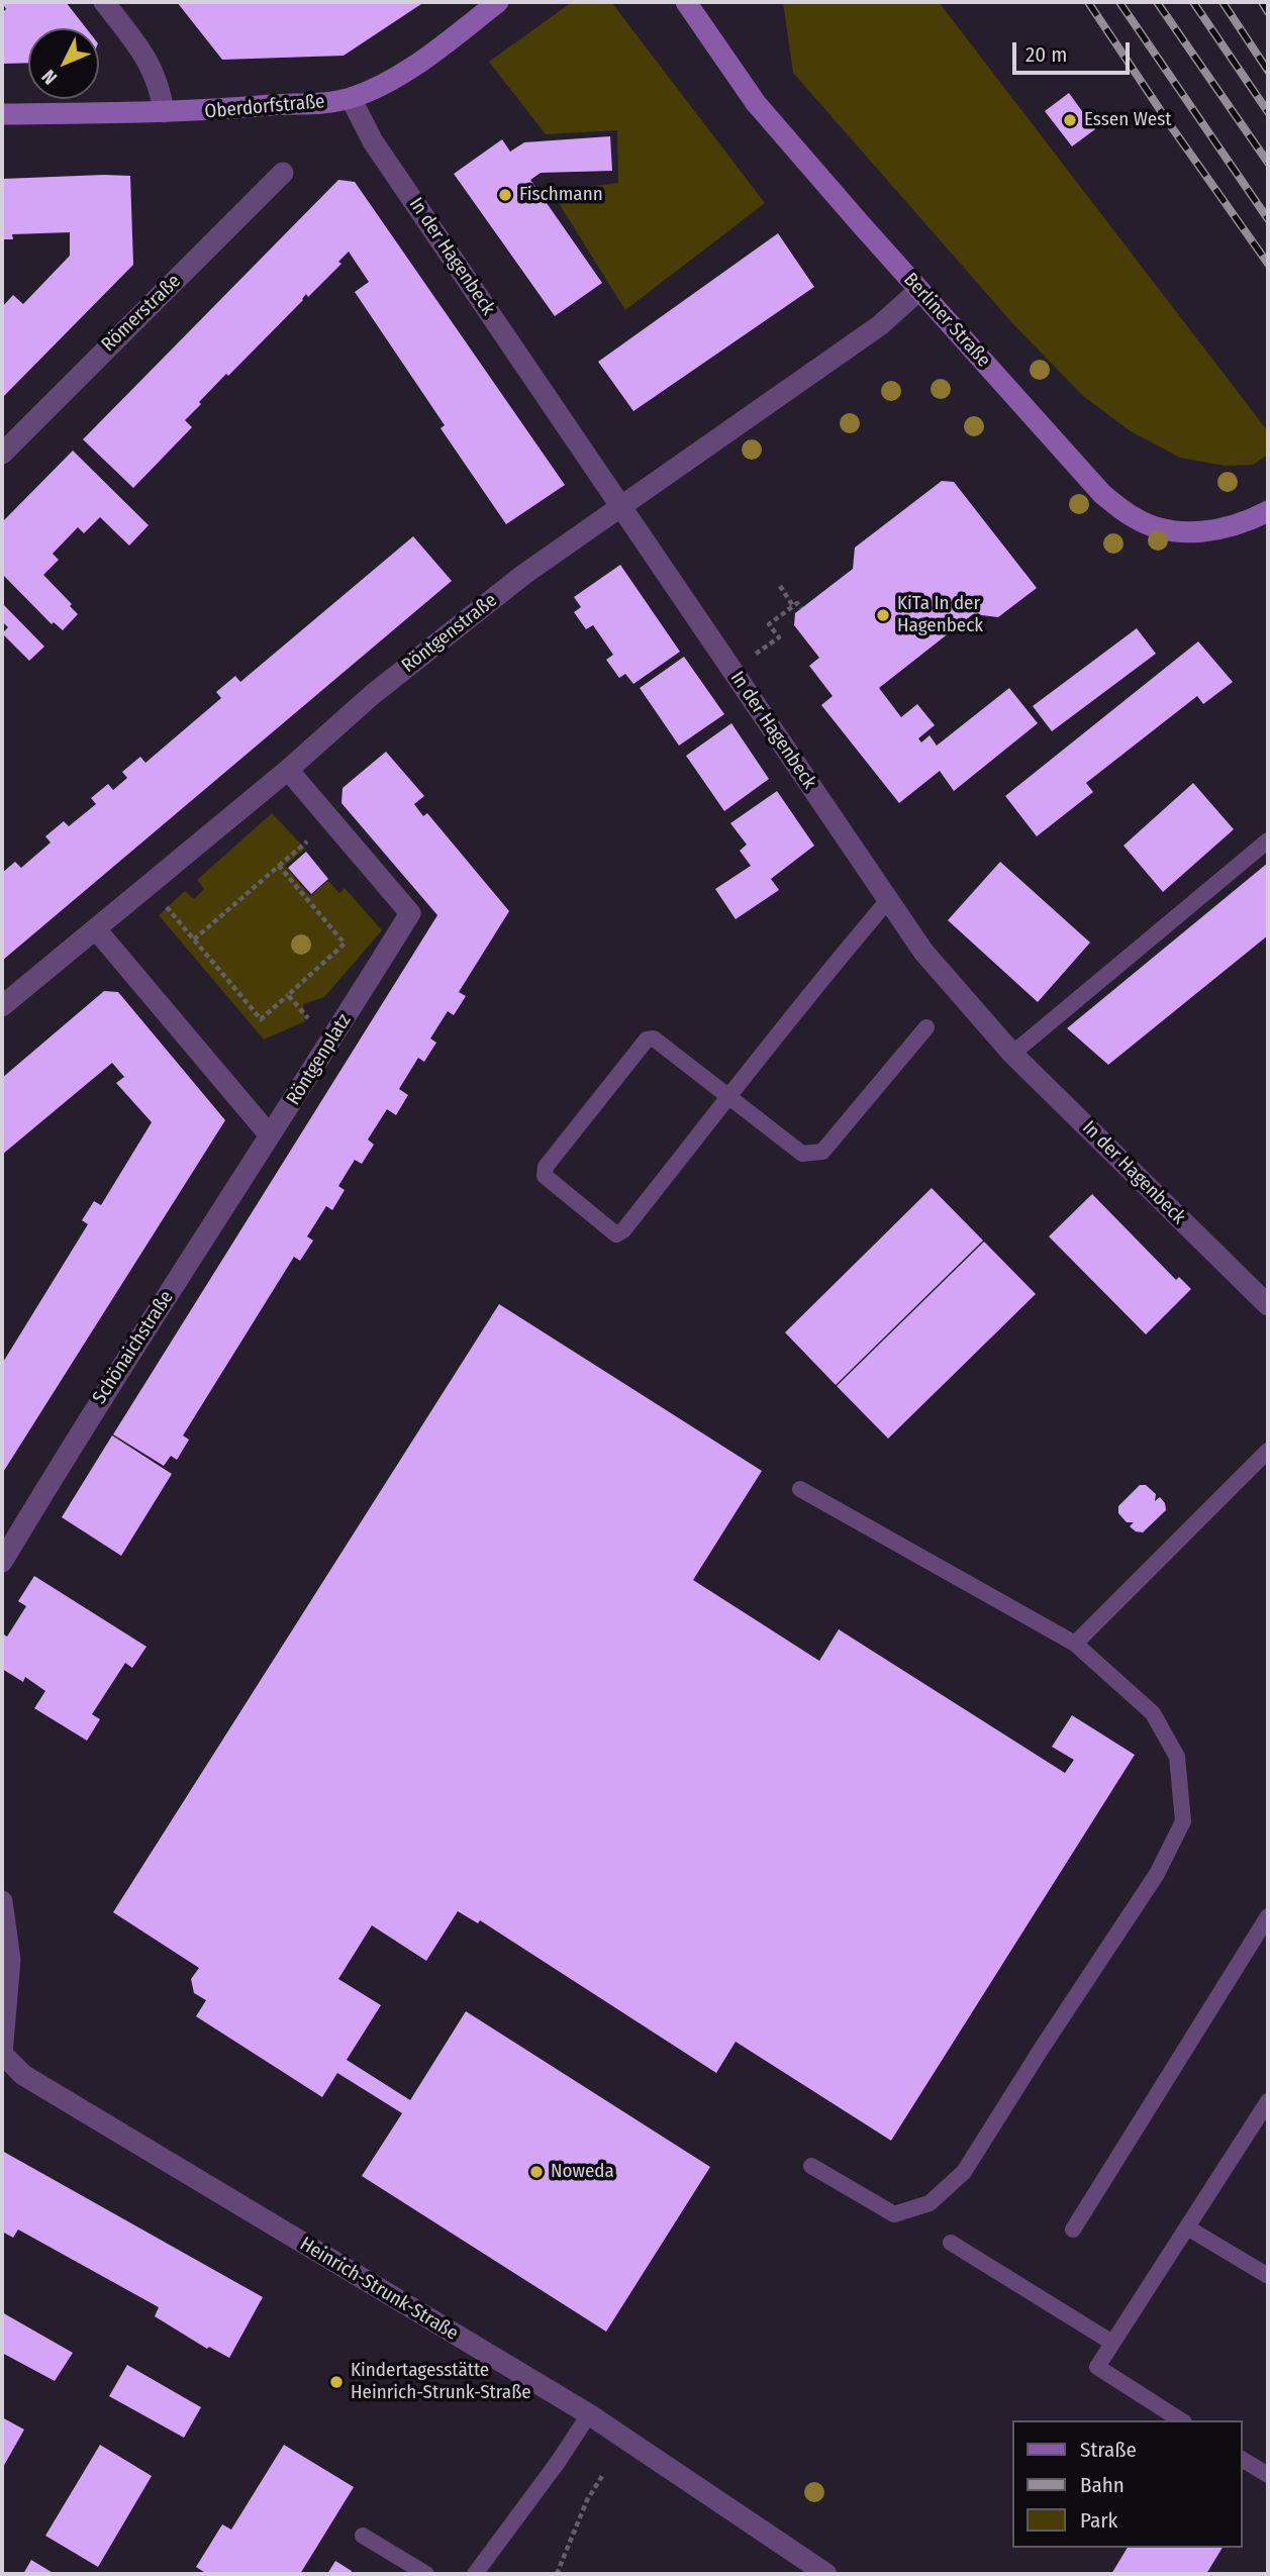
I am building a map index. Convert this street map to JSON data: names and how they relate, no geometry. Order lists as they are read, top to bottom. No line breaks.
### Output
{"streets":{"street":["Oberdorfstraße","In der Hagenbeck","Römerstraße","Berliner Straße","Röntgenstraße","Röntgenplatz","Schönaichstraße","Heinrich-Strunk-Straße"]},"crossings":[["Oberdorfstraße","In der Hagenbeck"],["In der Hagenbeck","Röntgenstraße"],["Berliner Straße","Röntgenstraße"],["Röntgenstraße","Röntgenplatz"],["Röntgenplatz","Schönaichstraße"]],"places":["Essen West","Fischmann","KiTa In der Hagenbeck","Noweda","Kindertagesstätte Heinrich-Strunk-Straße"],"legend":["Straße","Bahn","Park"],"scale_bar":"20 m","north":"bottom left"}
